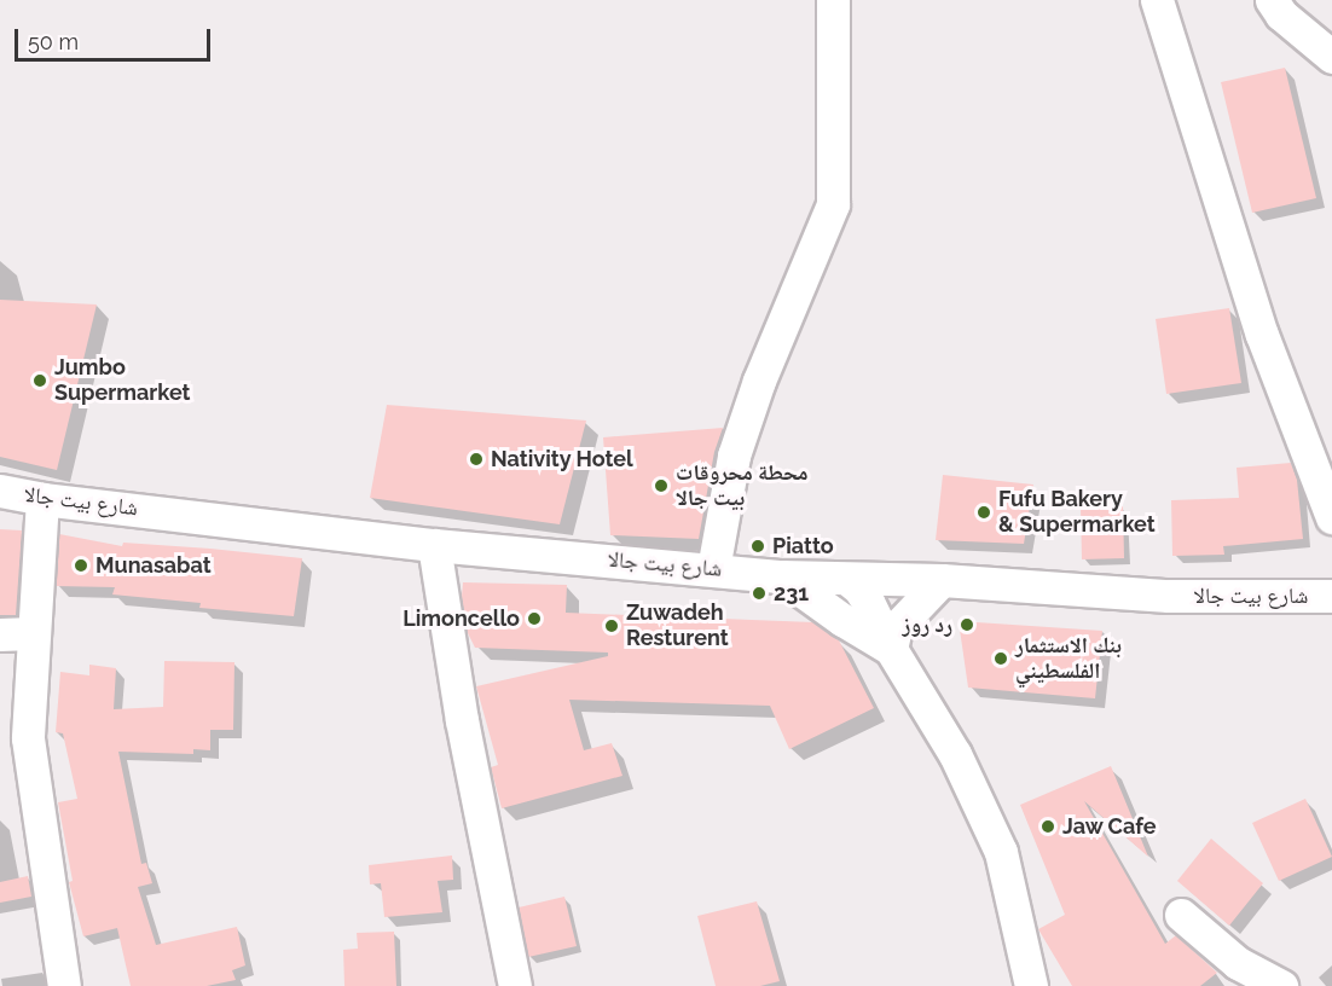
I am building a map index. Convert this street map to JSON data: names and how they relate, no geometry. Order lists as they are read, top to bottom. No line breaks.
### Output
{"streets":{"street":["شارع بيت جالا"]},"places":["Jumbo Supermarket","Nativity Hotel","محطة محروقات بيت جالا","Fufu Bakery & Supermarket","Piatto","Munasabat","231","Limoncello","رد روز","Zuwadeh Resturent","بنك الاستثمار الفلسطيني","Jaw Cafe"],"scale_bar":"50 m"}
